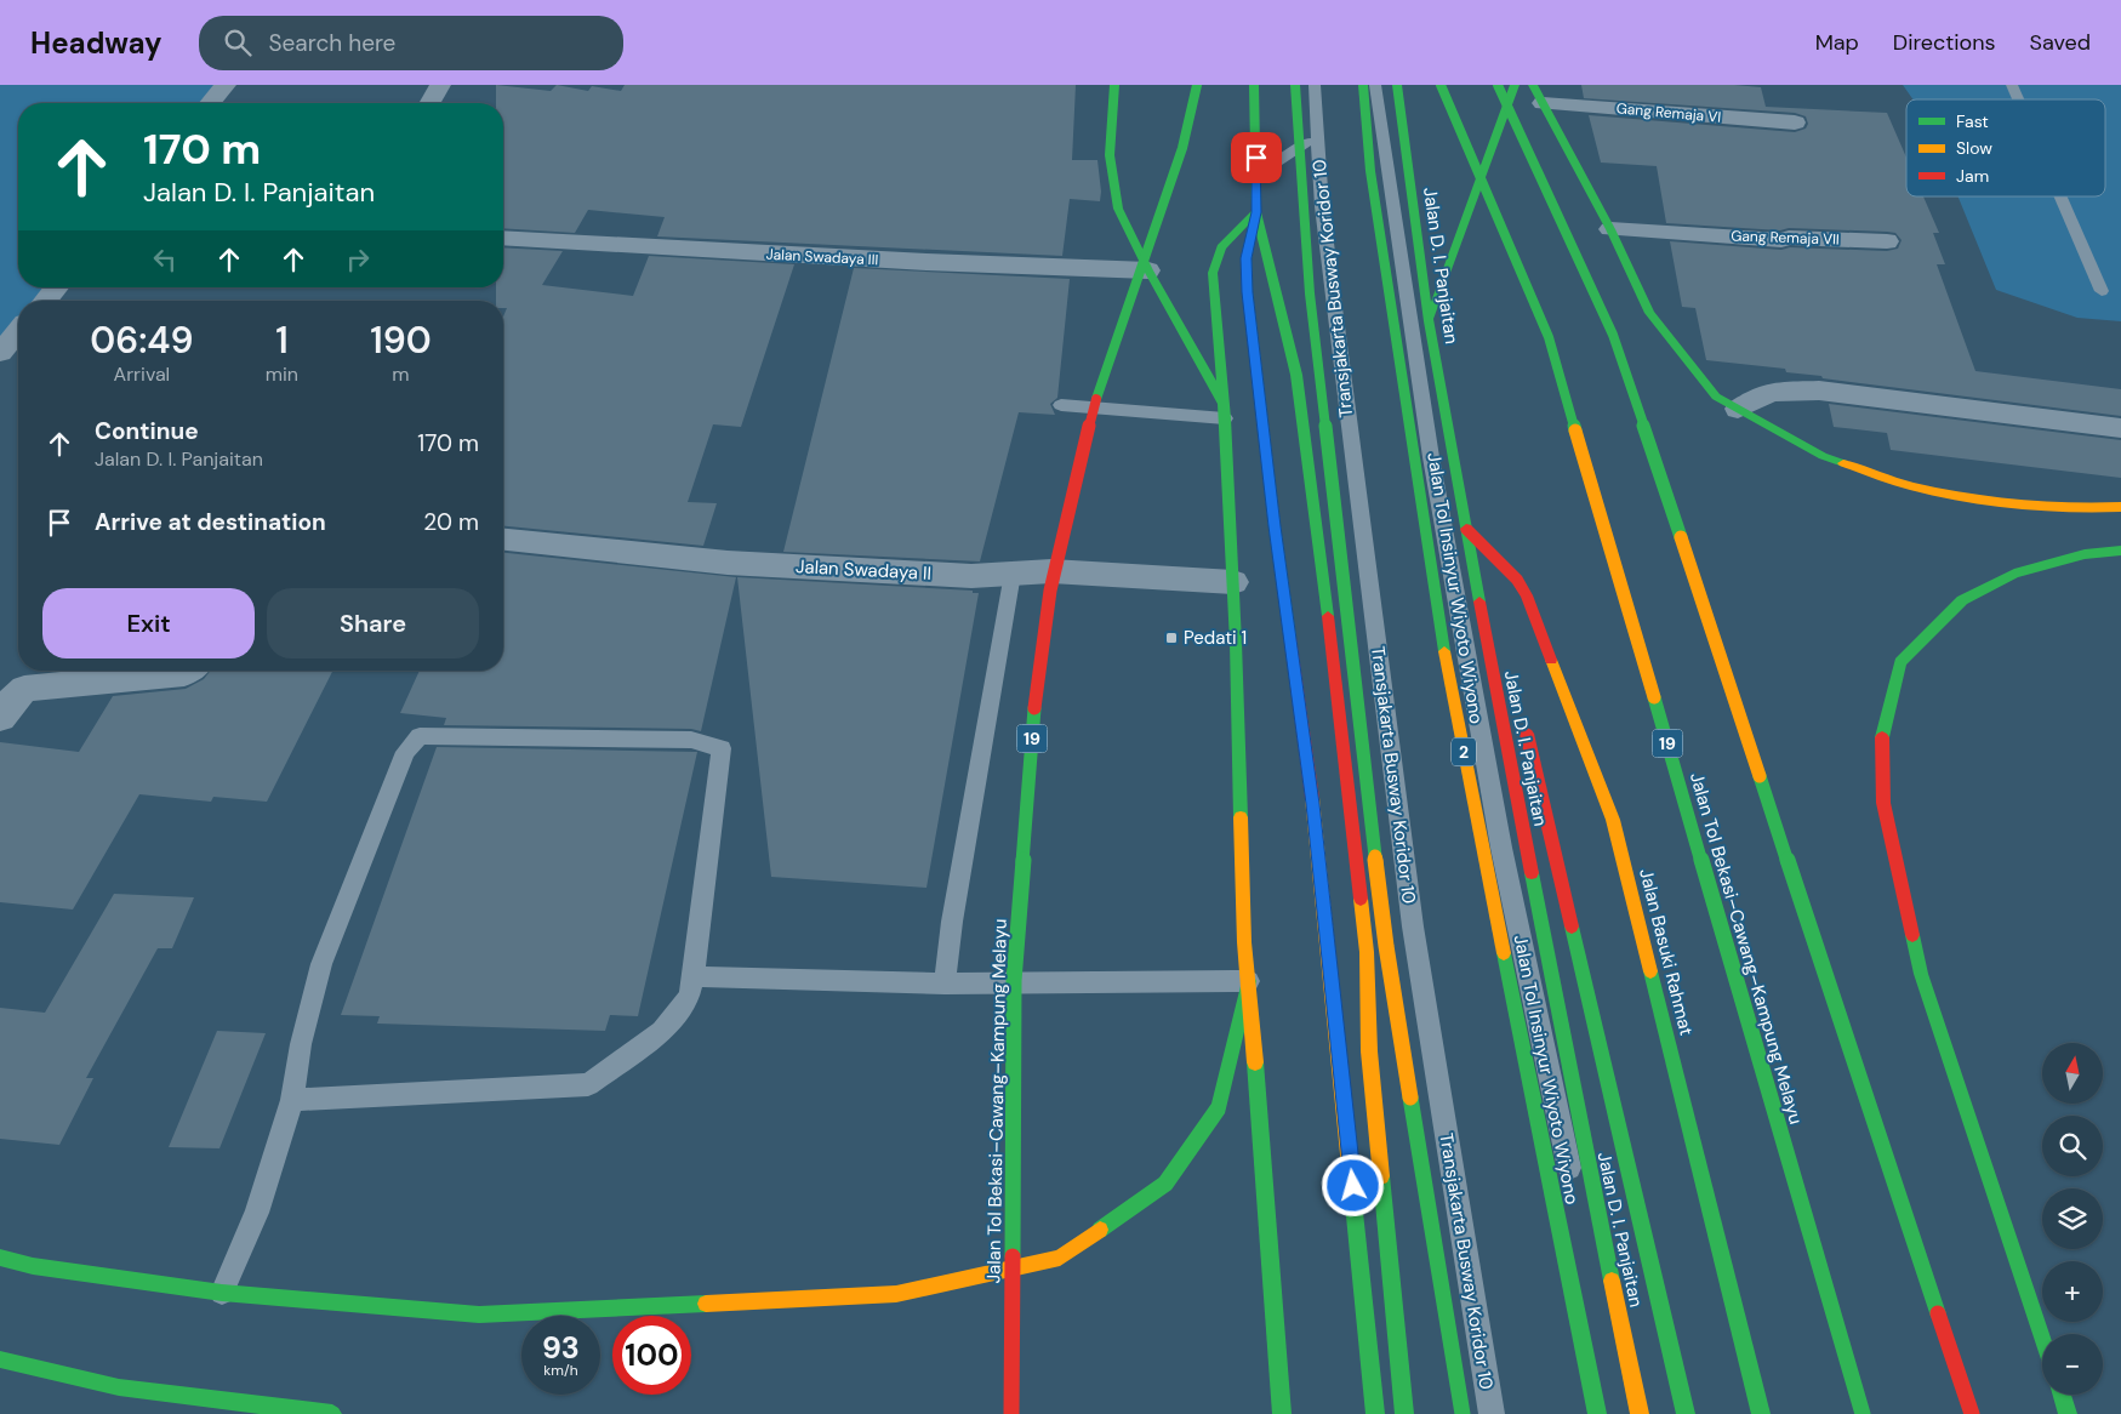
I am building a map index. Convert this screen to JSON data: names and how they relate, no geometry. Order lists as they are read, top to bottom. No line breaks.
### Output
{"streets":{"main road":["Jalan D. I. Panjaitan","Jalan Tol Insinyur Wiyoto Wiyono","19","2","Jalan Tol Bekasi–Cawang–Kampung Melayu","Jalan Basuki Rahmat"],"street":["Gang Remaja VI","Gang Remaja VII","Jalan Swadaya III","Jalan Swadaya II"],"lane":["Transjakarta Busway Koridor 10"]},"crossings":[["Jalan D. I. Panjaitan","Jalan Basuki Rahmat"]],"places":{"transit":["Pedati 1"]},"legend":["Fast","Slow","Jam"],"north":"top","page":{"header":"Headway","search":"Search here","nav":["Map","Directions","Saved"],"turn":["170 m","Jalan D. I. Panjaitan"],"eta":["06:49","Arrival","1","min","190","m"],"list":[{"name":"Continue","note":"Jalan D. I. Panjaitan","value":"170 m"},{"name":"Arrive at destination","value":"20 m"}],"buttons":["Exit","Share"],"map_buttons":["+","−"],"speed":"93 km/h","limit":"100"}}
